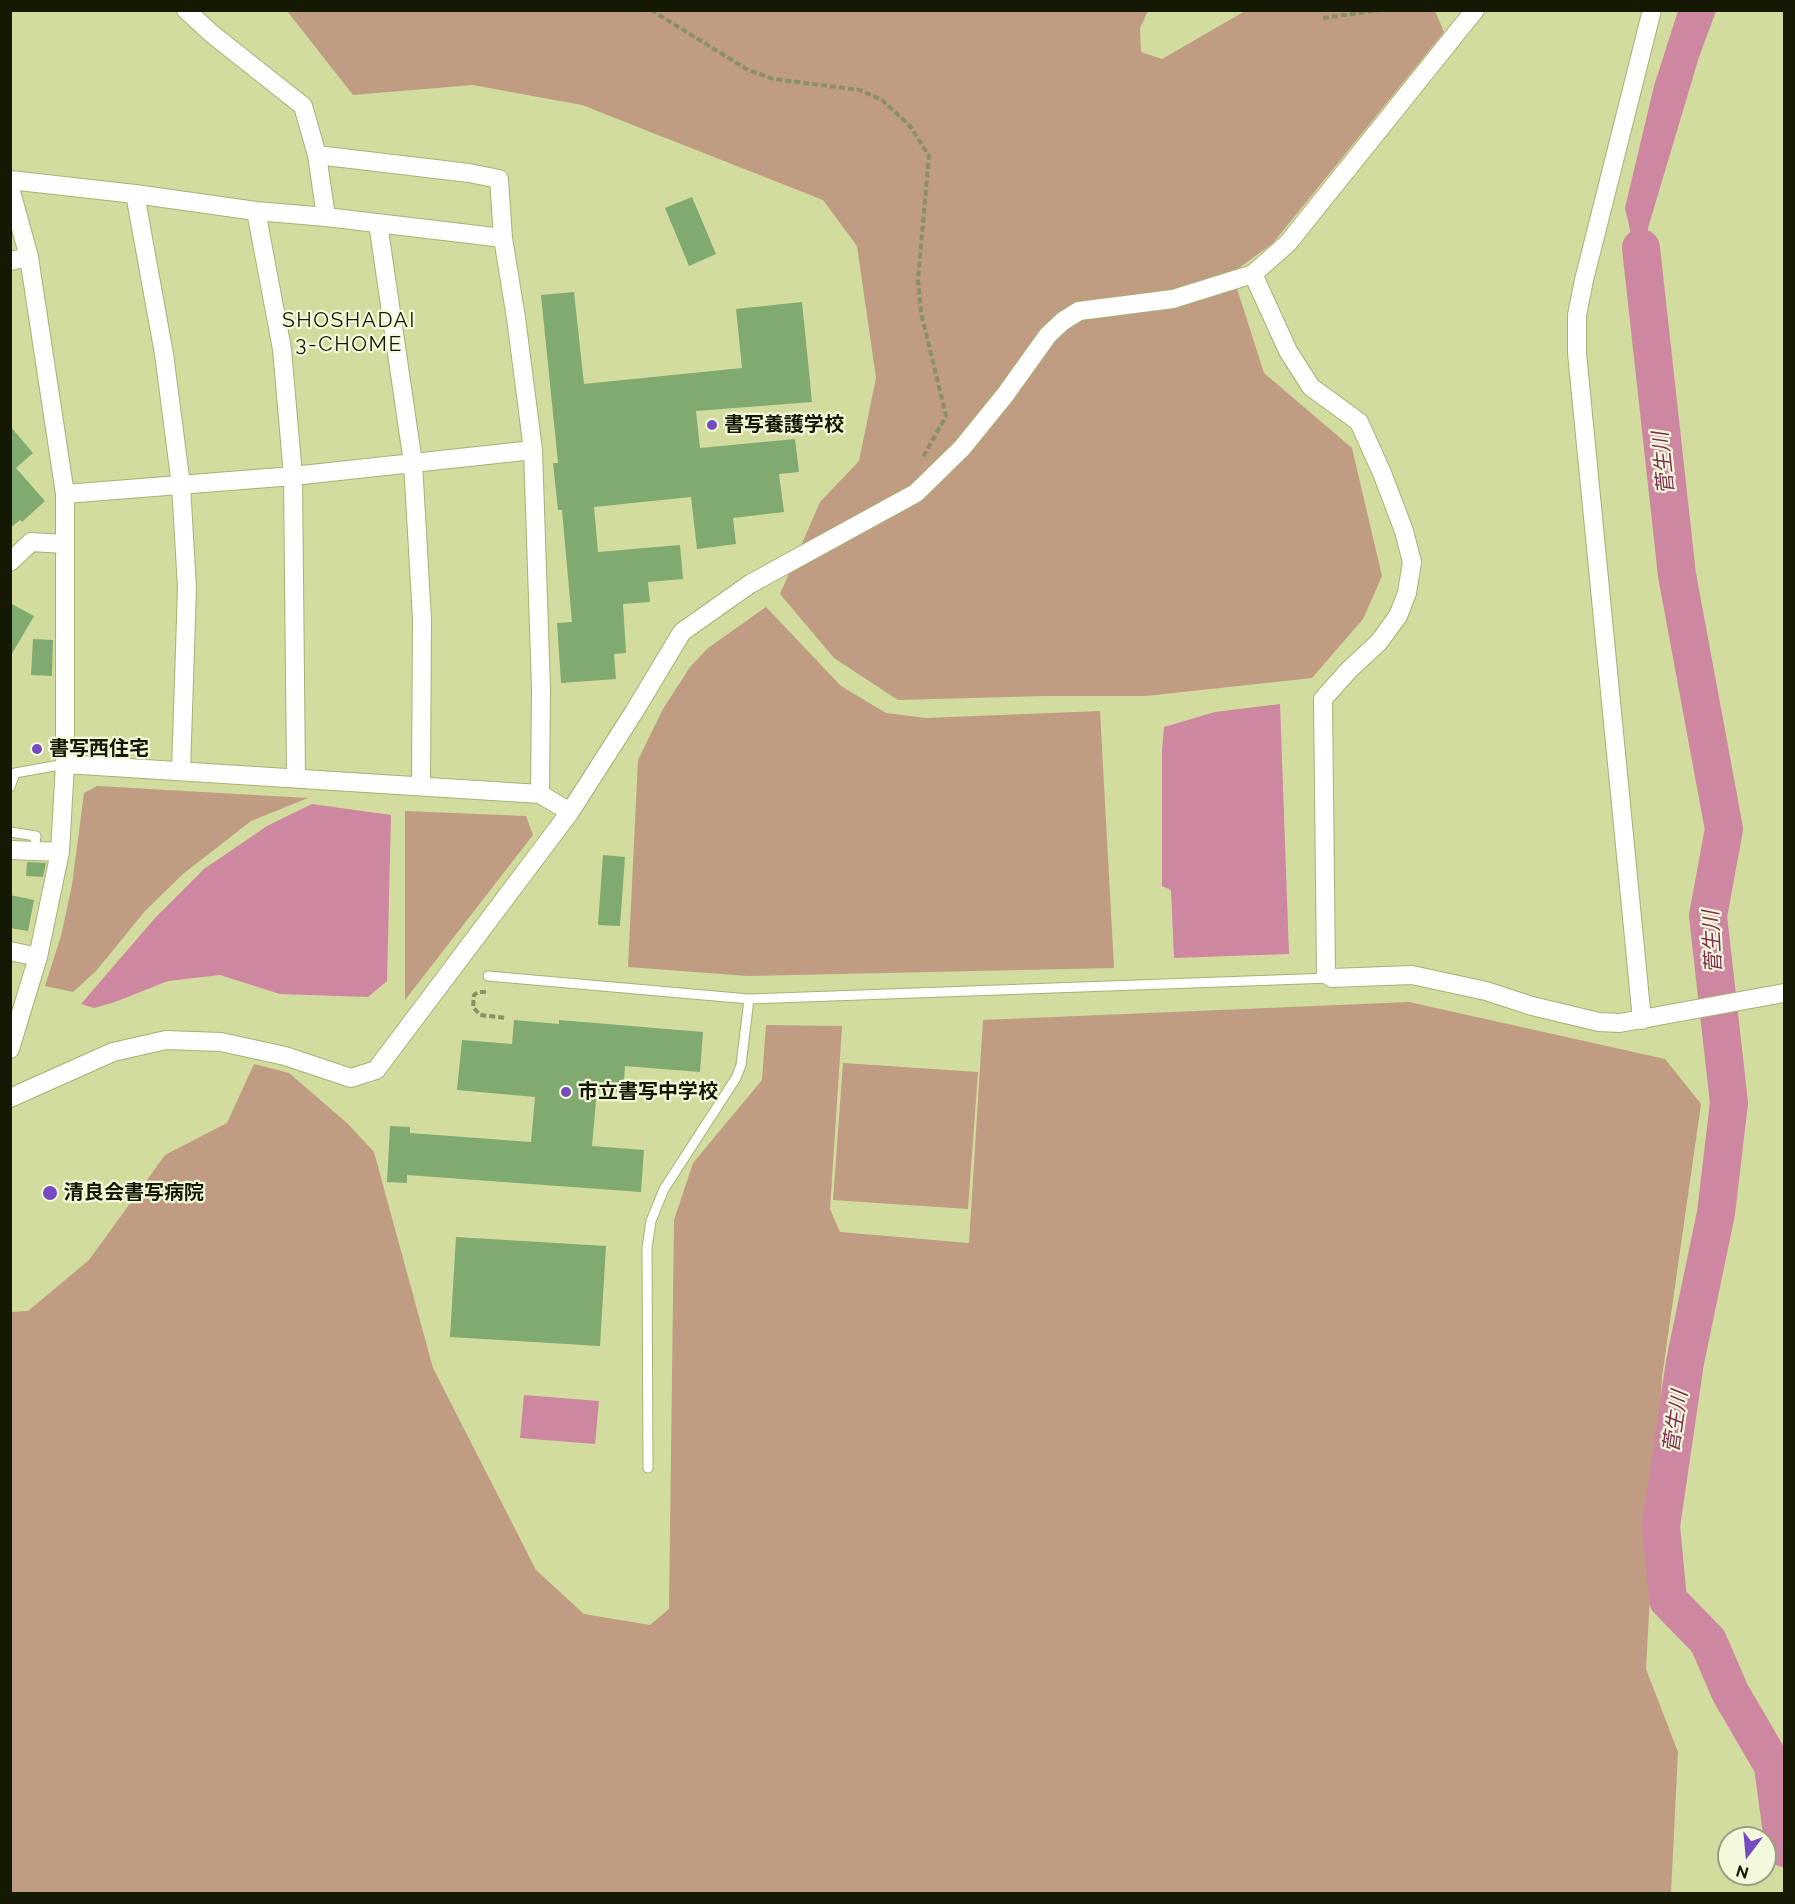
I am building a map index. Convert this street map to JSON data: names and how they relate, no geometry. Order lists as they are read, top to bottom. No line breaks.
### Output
{"districts":["SHOSHADAI 3-CHOME"],"water":["菅生川"],"places":["書写養護学校","書写西住宅","市立書写中学校","清良会書写病院"],"north":"bottom"}
